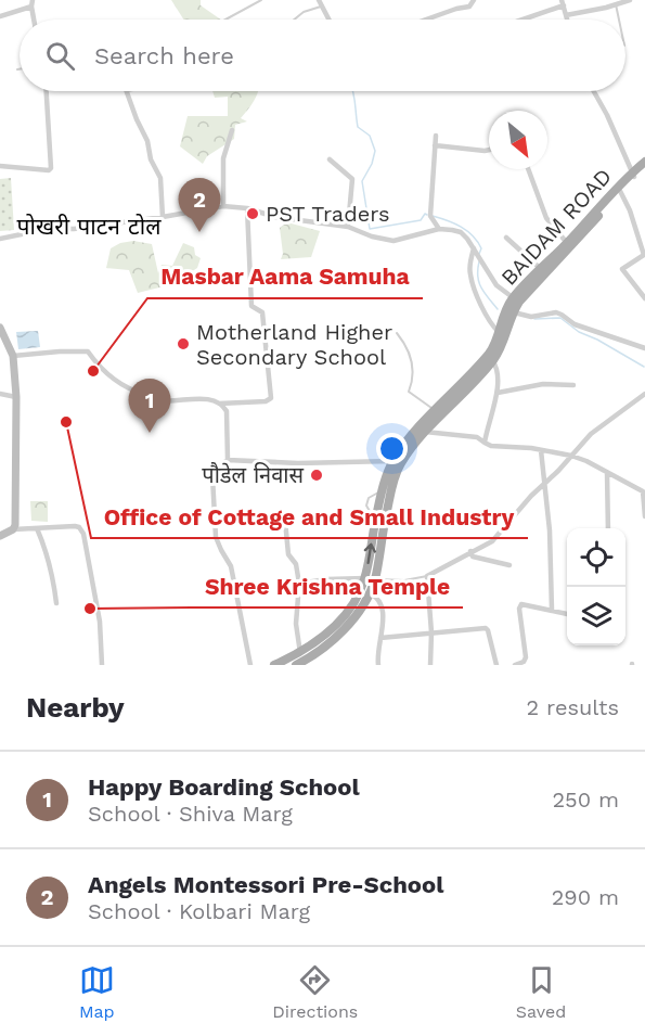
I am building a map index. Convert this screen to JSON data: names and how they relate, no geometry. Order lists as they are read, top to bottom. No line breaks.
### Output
{"streets":{"main road":["BAIDAM ROAD"]},"districts":["पोखरी पाटन टोल"],"places":["PST Traders","Motherland Higher Secondary School","Masbar Aama Samuha","Office of Cottage and Small Industry","पौडेल निवास","Shree Krishna Temple"],"north":"bottom right","page":{"search":"Search here","pins":["2","1"],"heading":["Nearby","2 results"],"list":[{"mark":"1","name":"Happy Boarding School","note":"School · Shiva Marg","value":"250 m"},{"mark":"2","name":"Angels Montessori Pre-School","note":"School · Kolbari Marg","value":"290 m"}],"nav":["Map","Directions","Saved"]}}
